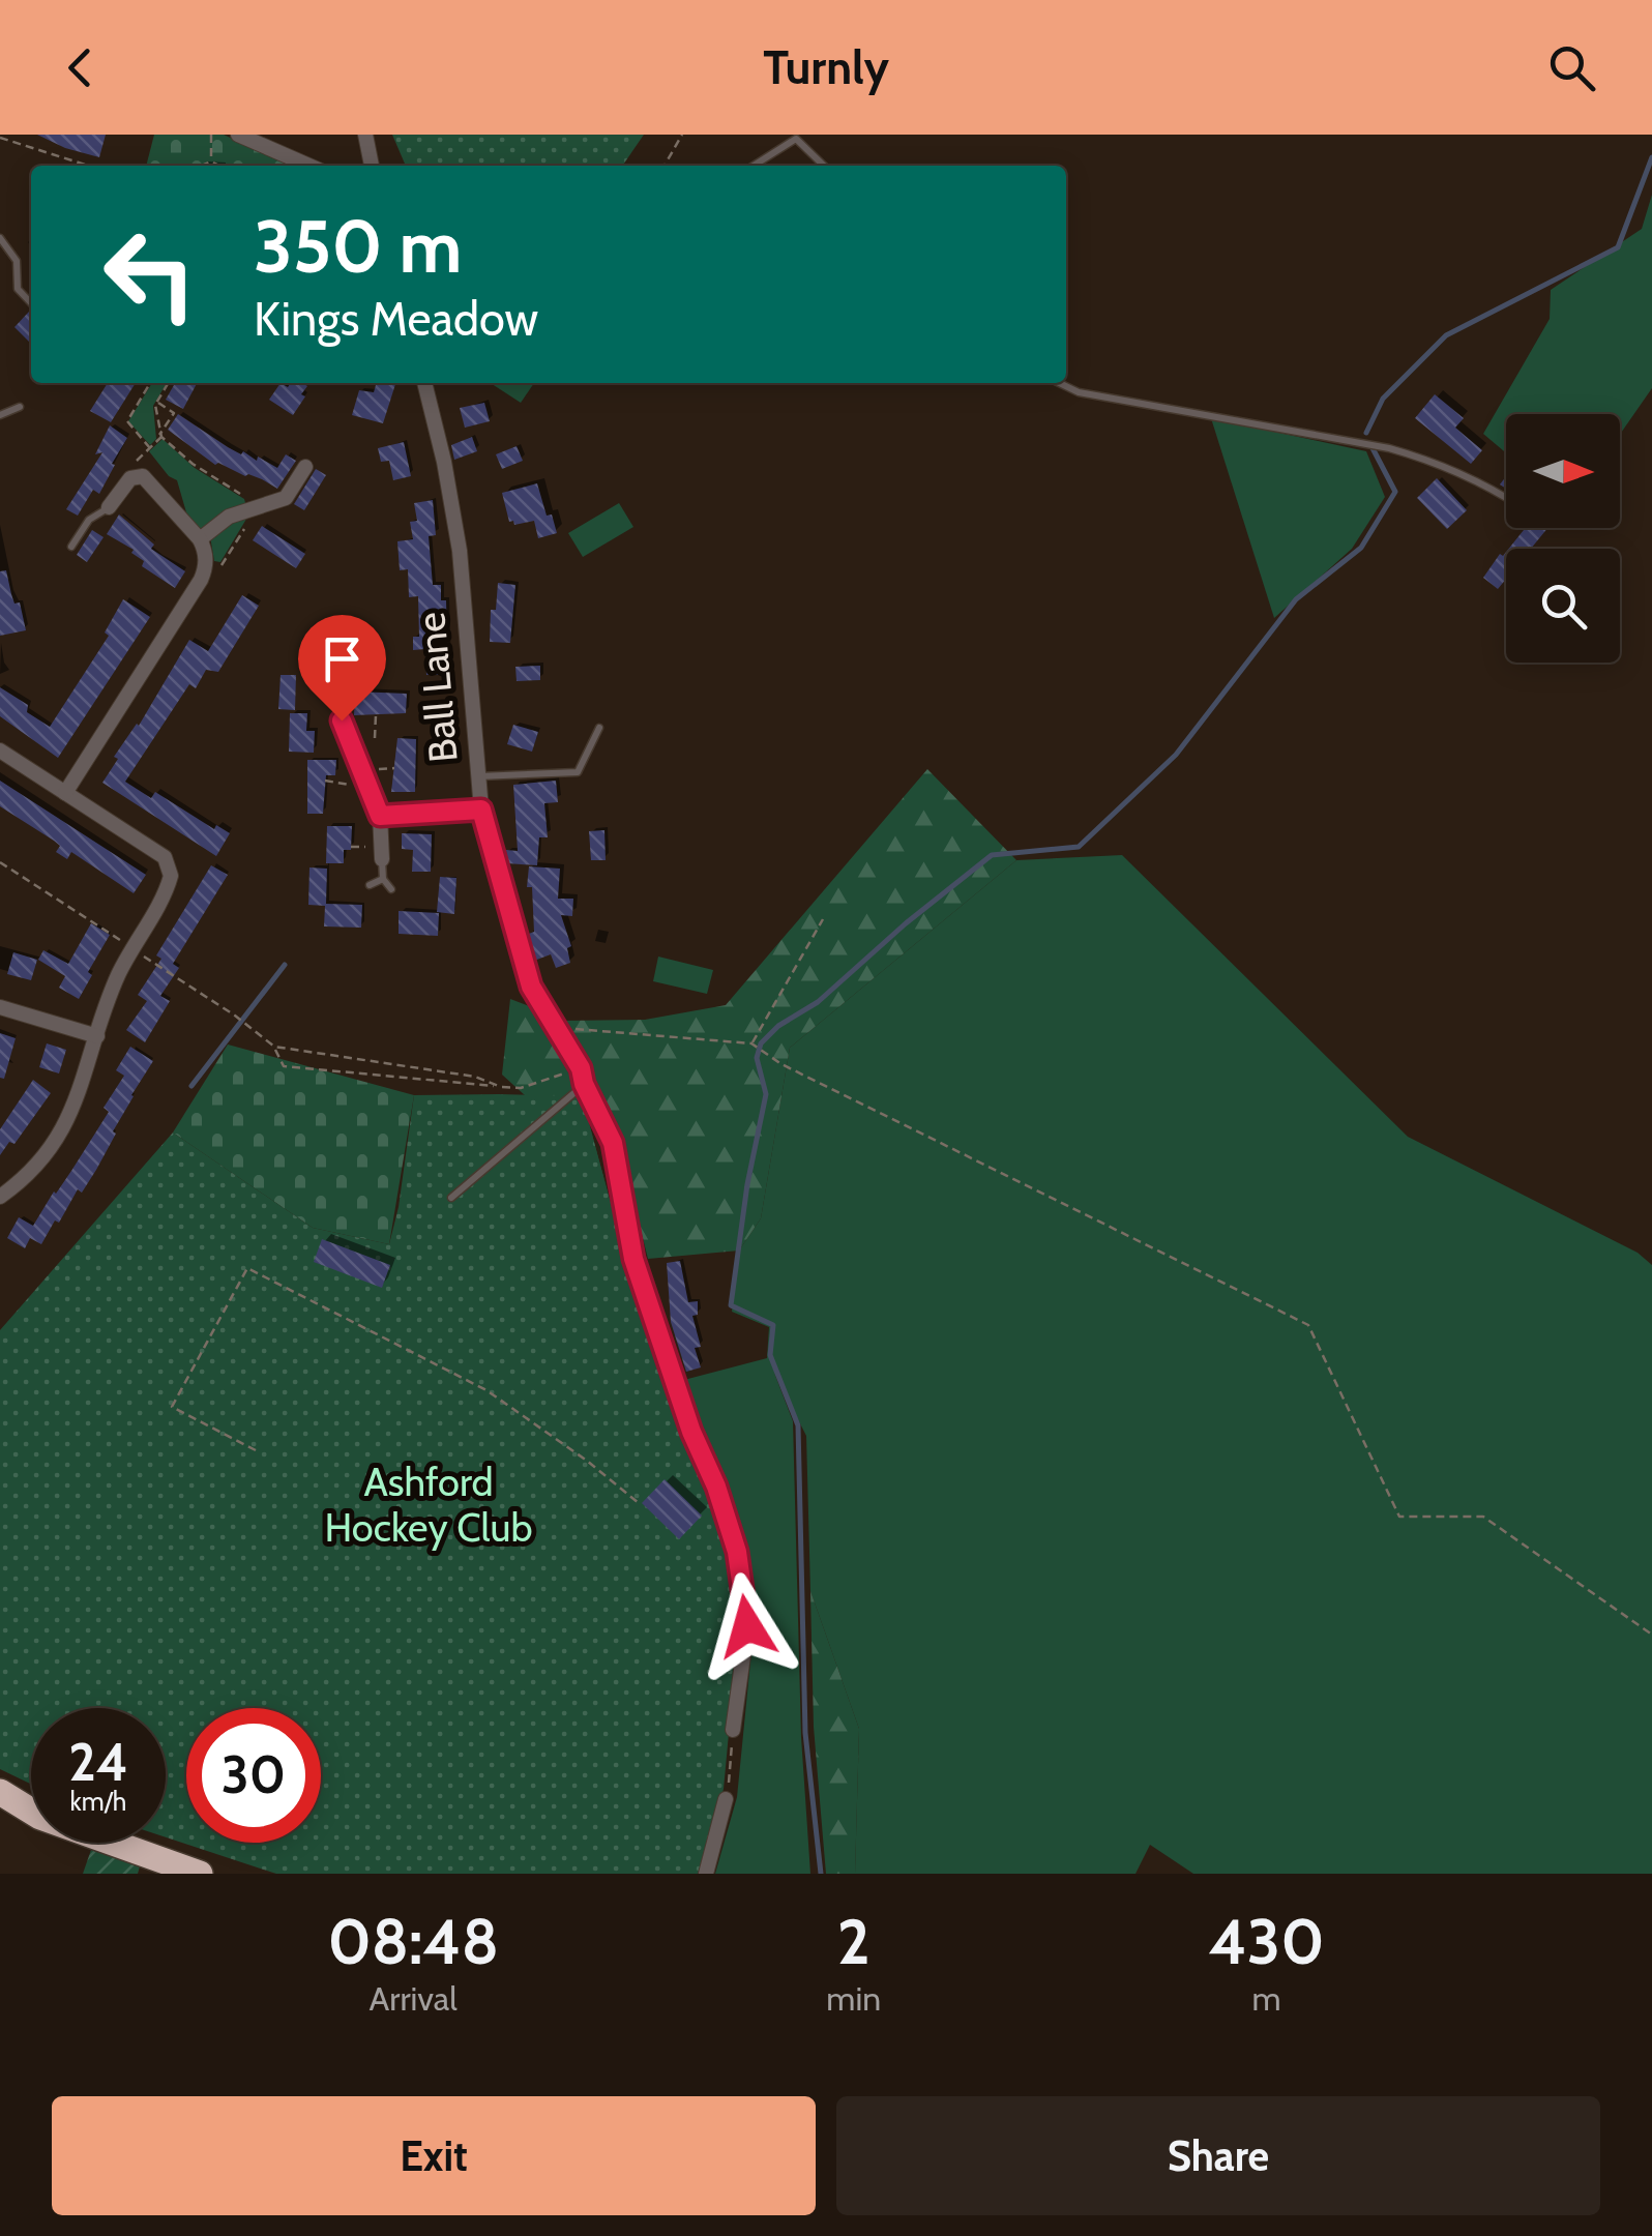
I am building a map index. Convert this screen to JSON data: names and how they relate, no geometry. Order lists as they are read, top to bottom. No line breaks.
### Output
{"streets":{"street":["Ball Lane"]},"parks":["Ashford Hockey Club"],"north":"right","page":{"header":"Turnly","turn":["350 m","Kings Meadow"],"speed":"24 km/h","limit":"30","eta":["08:48","Arrival","2","min","430","m"],"buttons":["Exit","Share"]}}
